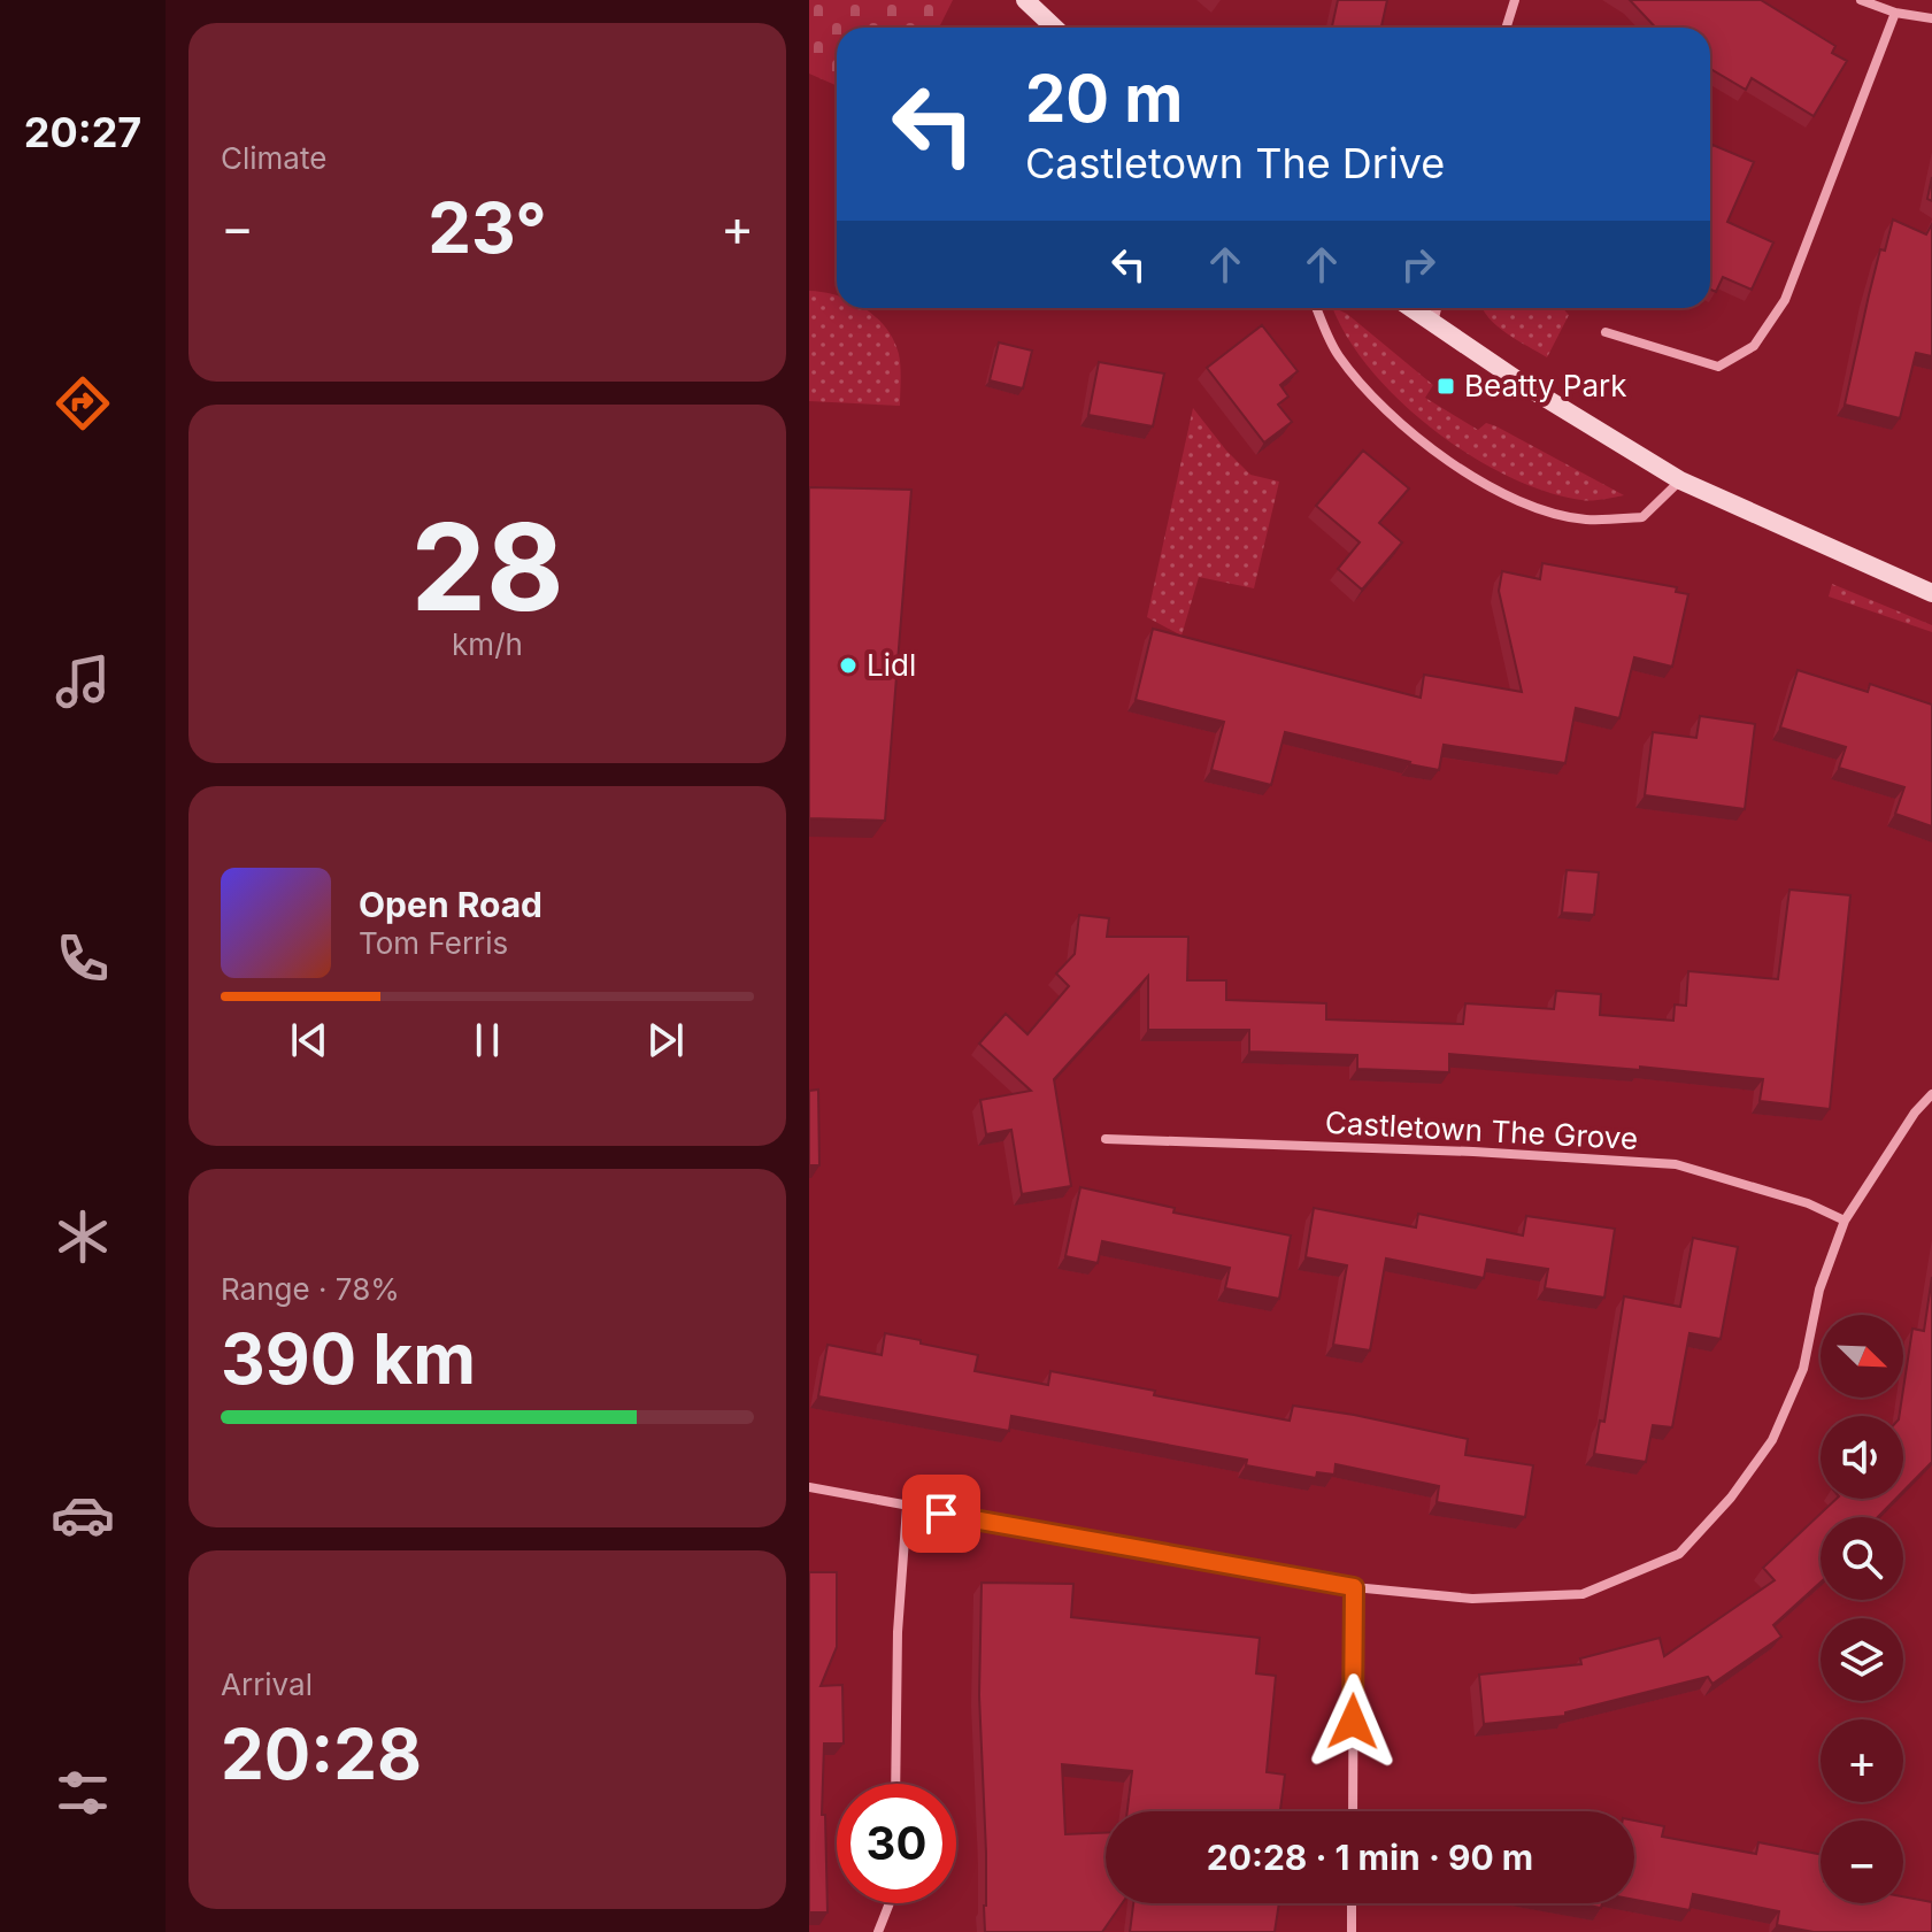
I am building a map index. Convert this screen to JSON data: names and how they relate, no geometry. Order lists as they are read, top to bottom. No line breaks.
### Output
{"streets":{"street":["Castletown The Grove"]},"places":{"transit":["Beatty Park"],"other":["Lidl"]},"north":"bottom right","page":{"tabs":"20:27","tile":["Climate",["28","km/h"],["Range · 78%","390 km"],["Arrival","20:28"]],"turn":["20 m","Castletown The Drive"],"heat":["−","23°","+"],"song":["Open Road","Tom Ferris"],"map_buttons":["+","−"],"limit":"30","trip":"20:28 · 1 min · 90 m"}}
